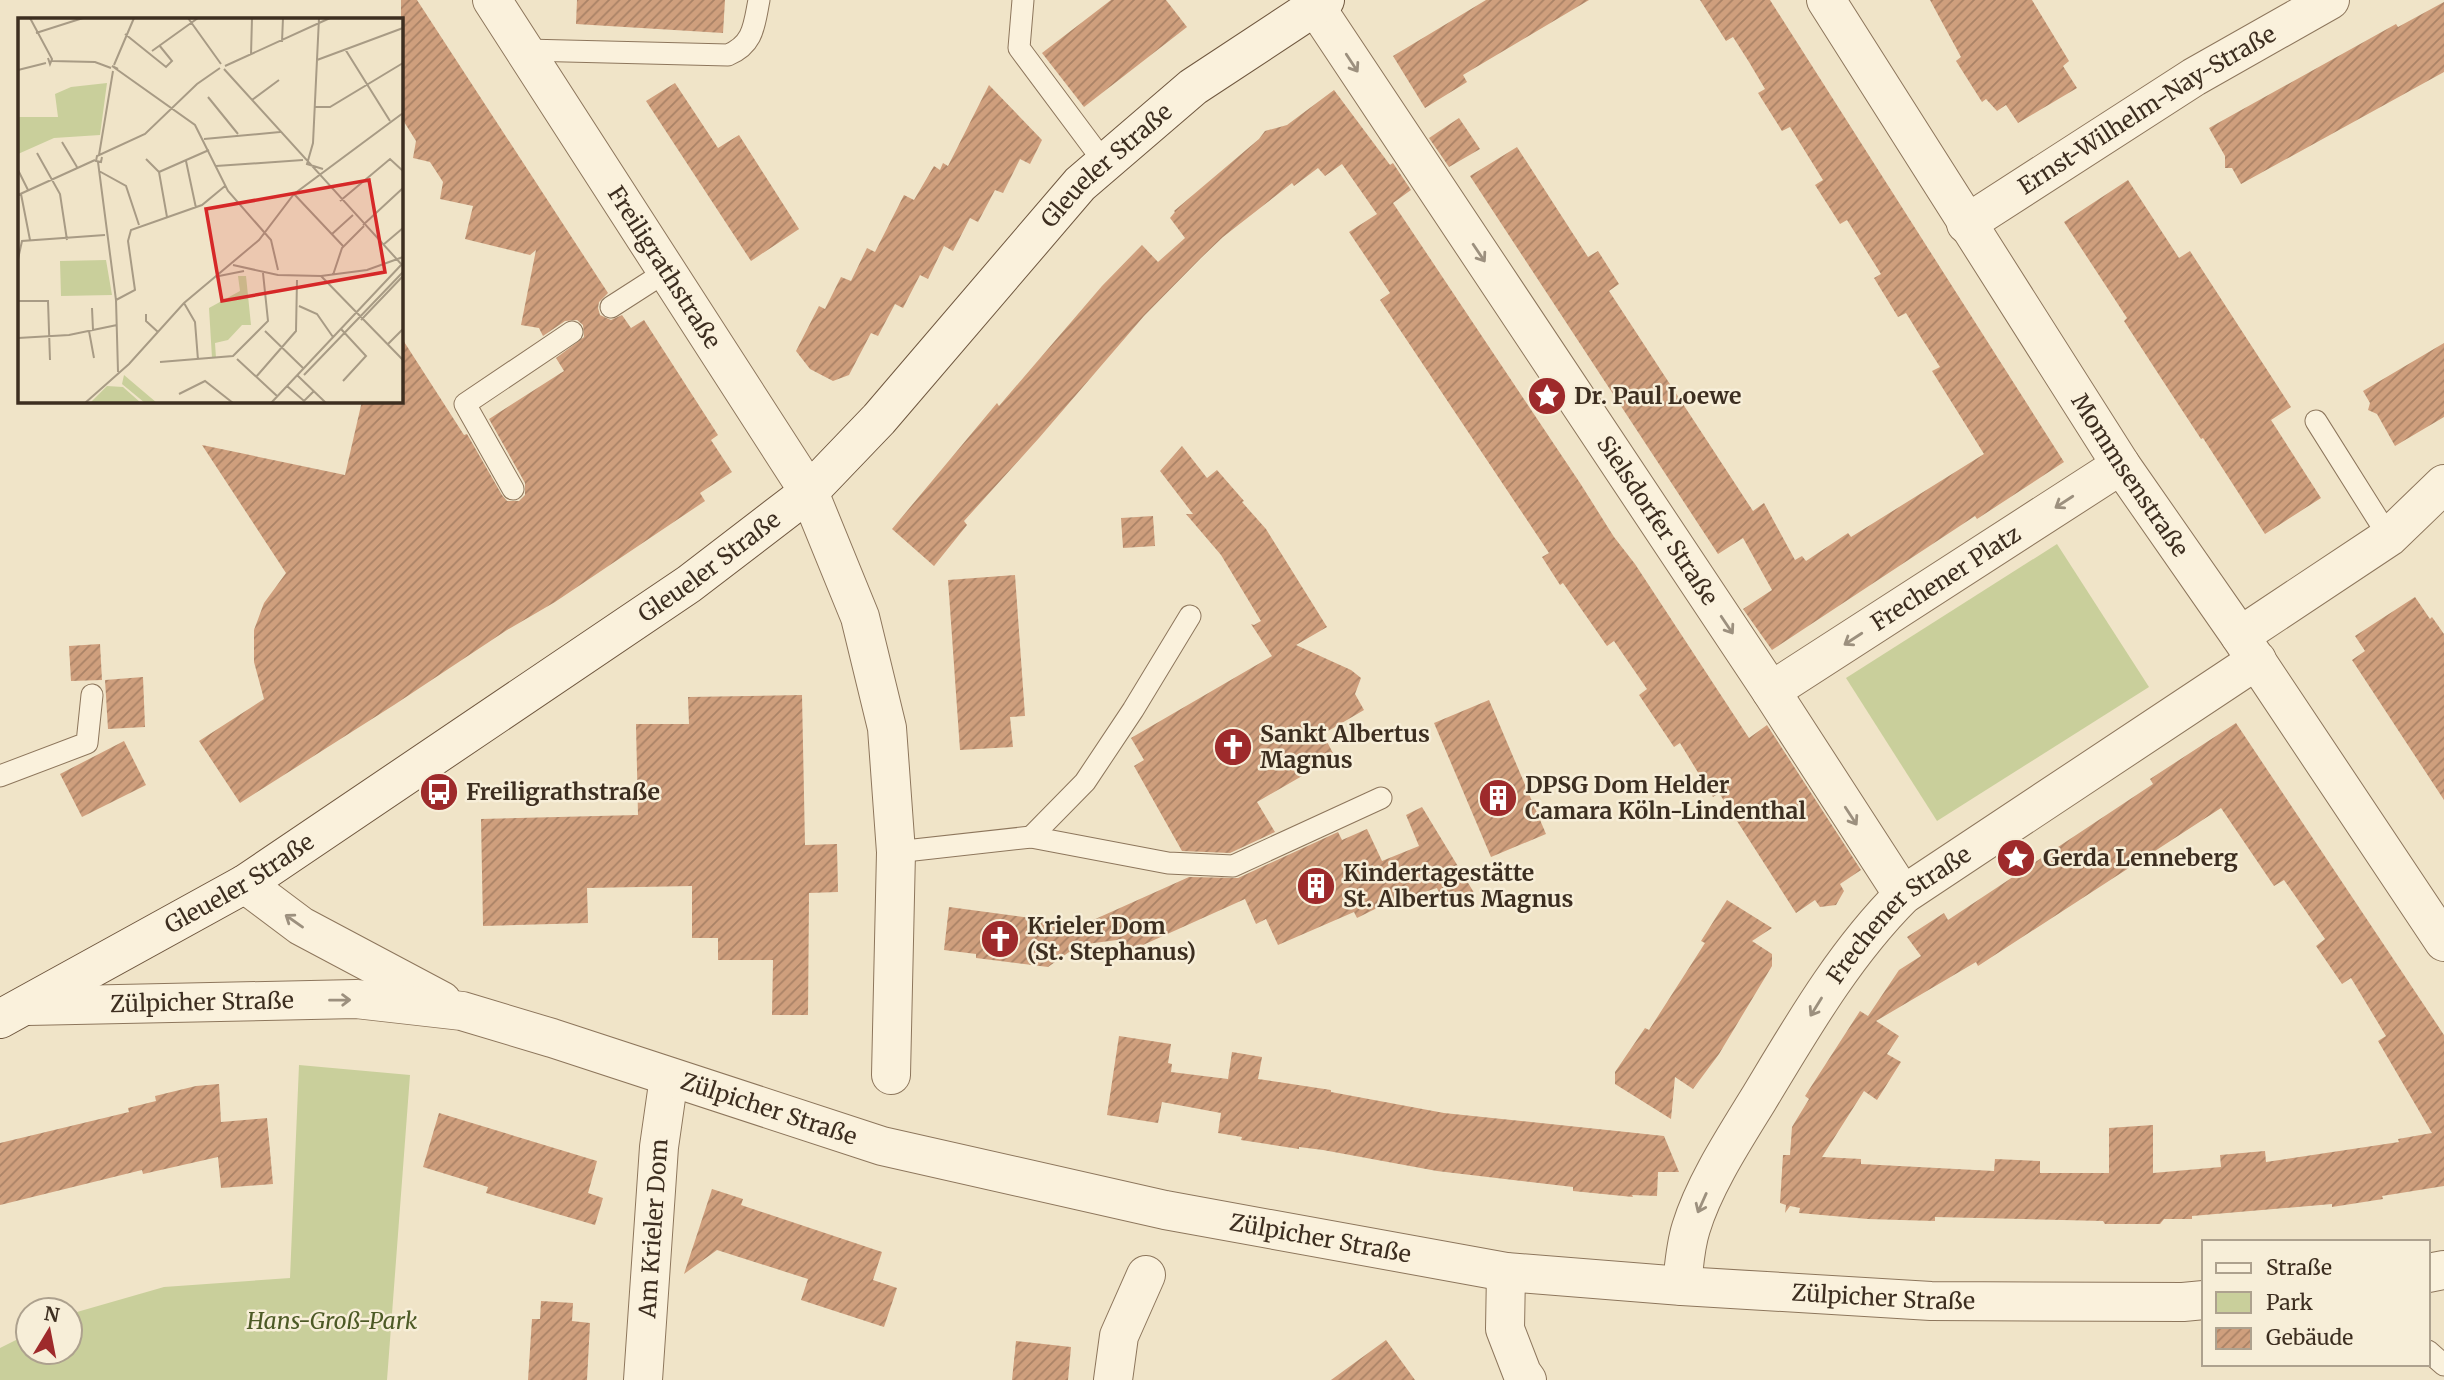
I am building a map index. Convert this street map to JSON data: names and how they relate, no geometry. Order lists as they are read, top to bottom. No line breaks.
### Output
{"streets":{"street":["Ernst-Wilhelm-Nay-Straße","Gleueler Straße","Freiligrathstraße","Mommsenstraße","Sielsdorfer Straße","Frechener Platz","Frechener Straße","Zülpicher Straße","Am Krieler Dom"]},"crossings":[["Ernst-Wilhelm-Nay-Straße","Mommsenstraße"],["Gleueler Straße","Freiligrathstraße"],["Gleueler Straße","Sielsdorfer Straße"],["Gleueler Straße","Zülpicher Straße"],["Mommsenstraße","Frechener Platz"],["Mommsenstraße","Frechener Straße"],["Sielsdorfer Straße","Frechener Platz"],["Sielsdorfer Straße","Frechener Straße"],["Frechener Straße","Zülpicher Straße"],["Zülpicher Straße","Am Krieler Dom"]],"one_way":["Sielsdorfer Straße","Frechener Platz","Frechener Straße"],"parks":["Hans-Groß-Park"],"places":{"place":["Dr. Paul Loewe","Gerda Lenneberg"],"church":["Sankt Albertus Magnus","Krieler Dom (St. Stephanus)"],"bus stop":["Freiligrathstraße"],"building":["DPSG Dom Helder Camara Köln-Lindenthal","Kindertagestätte St. Albertus Magnus"]},"legend":["Straße","Park","Gebäude"],"north":"top"}
